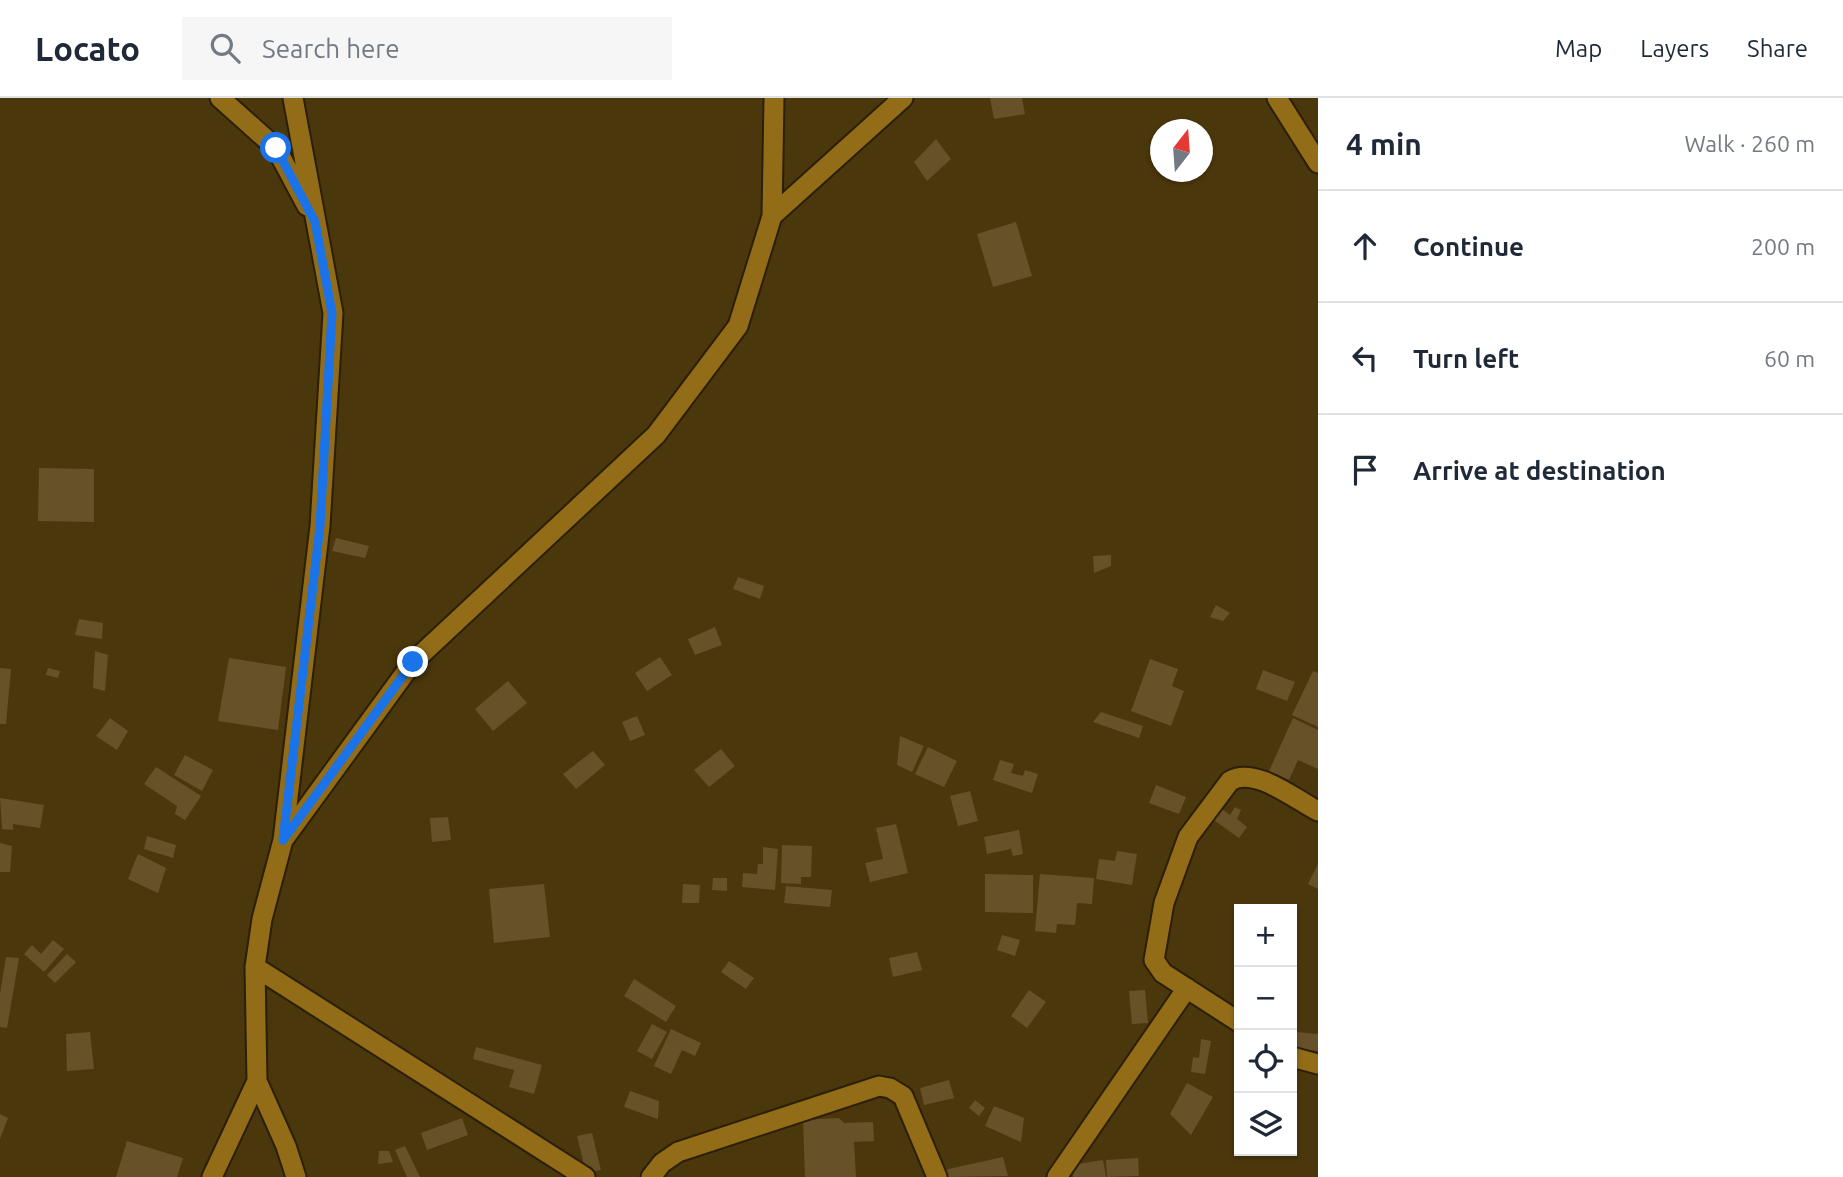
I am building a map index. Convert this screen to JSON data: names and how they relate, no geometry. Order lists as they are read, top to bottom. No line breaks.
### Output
{"north":"top","page":{"header":"Locato","search":"Search here","nav":["Map","Layers","Share"],"heading":["4 min","Walk · 260 m"],"list":[["Continue","200 m"],["Turn left","60 m"],"Arrive at destination"],"map_buttons":["+","−"]}}
